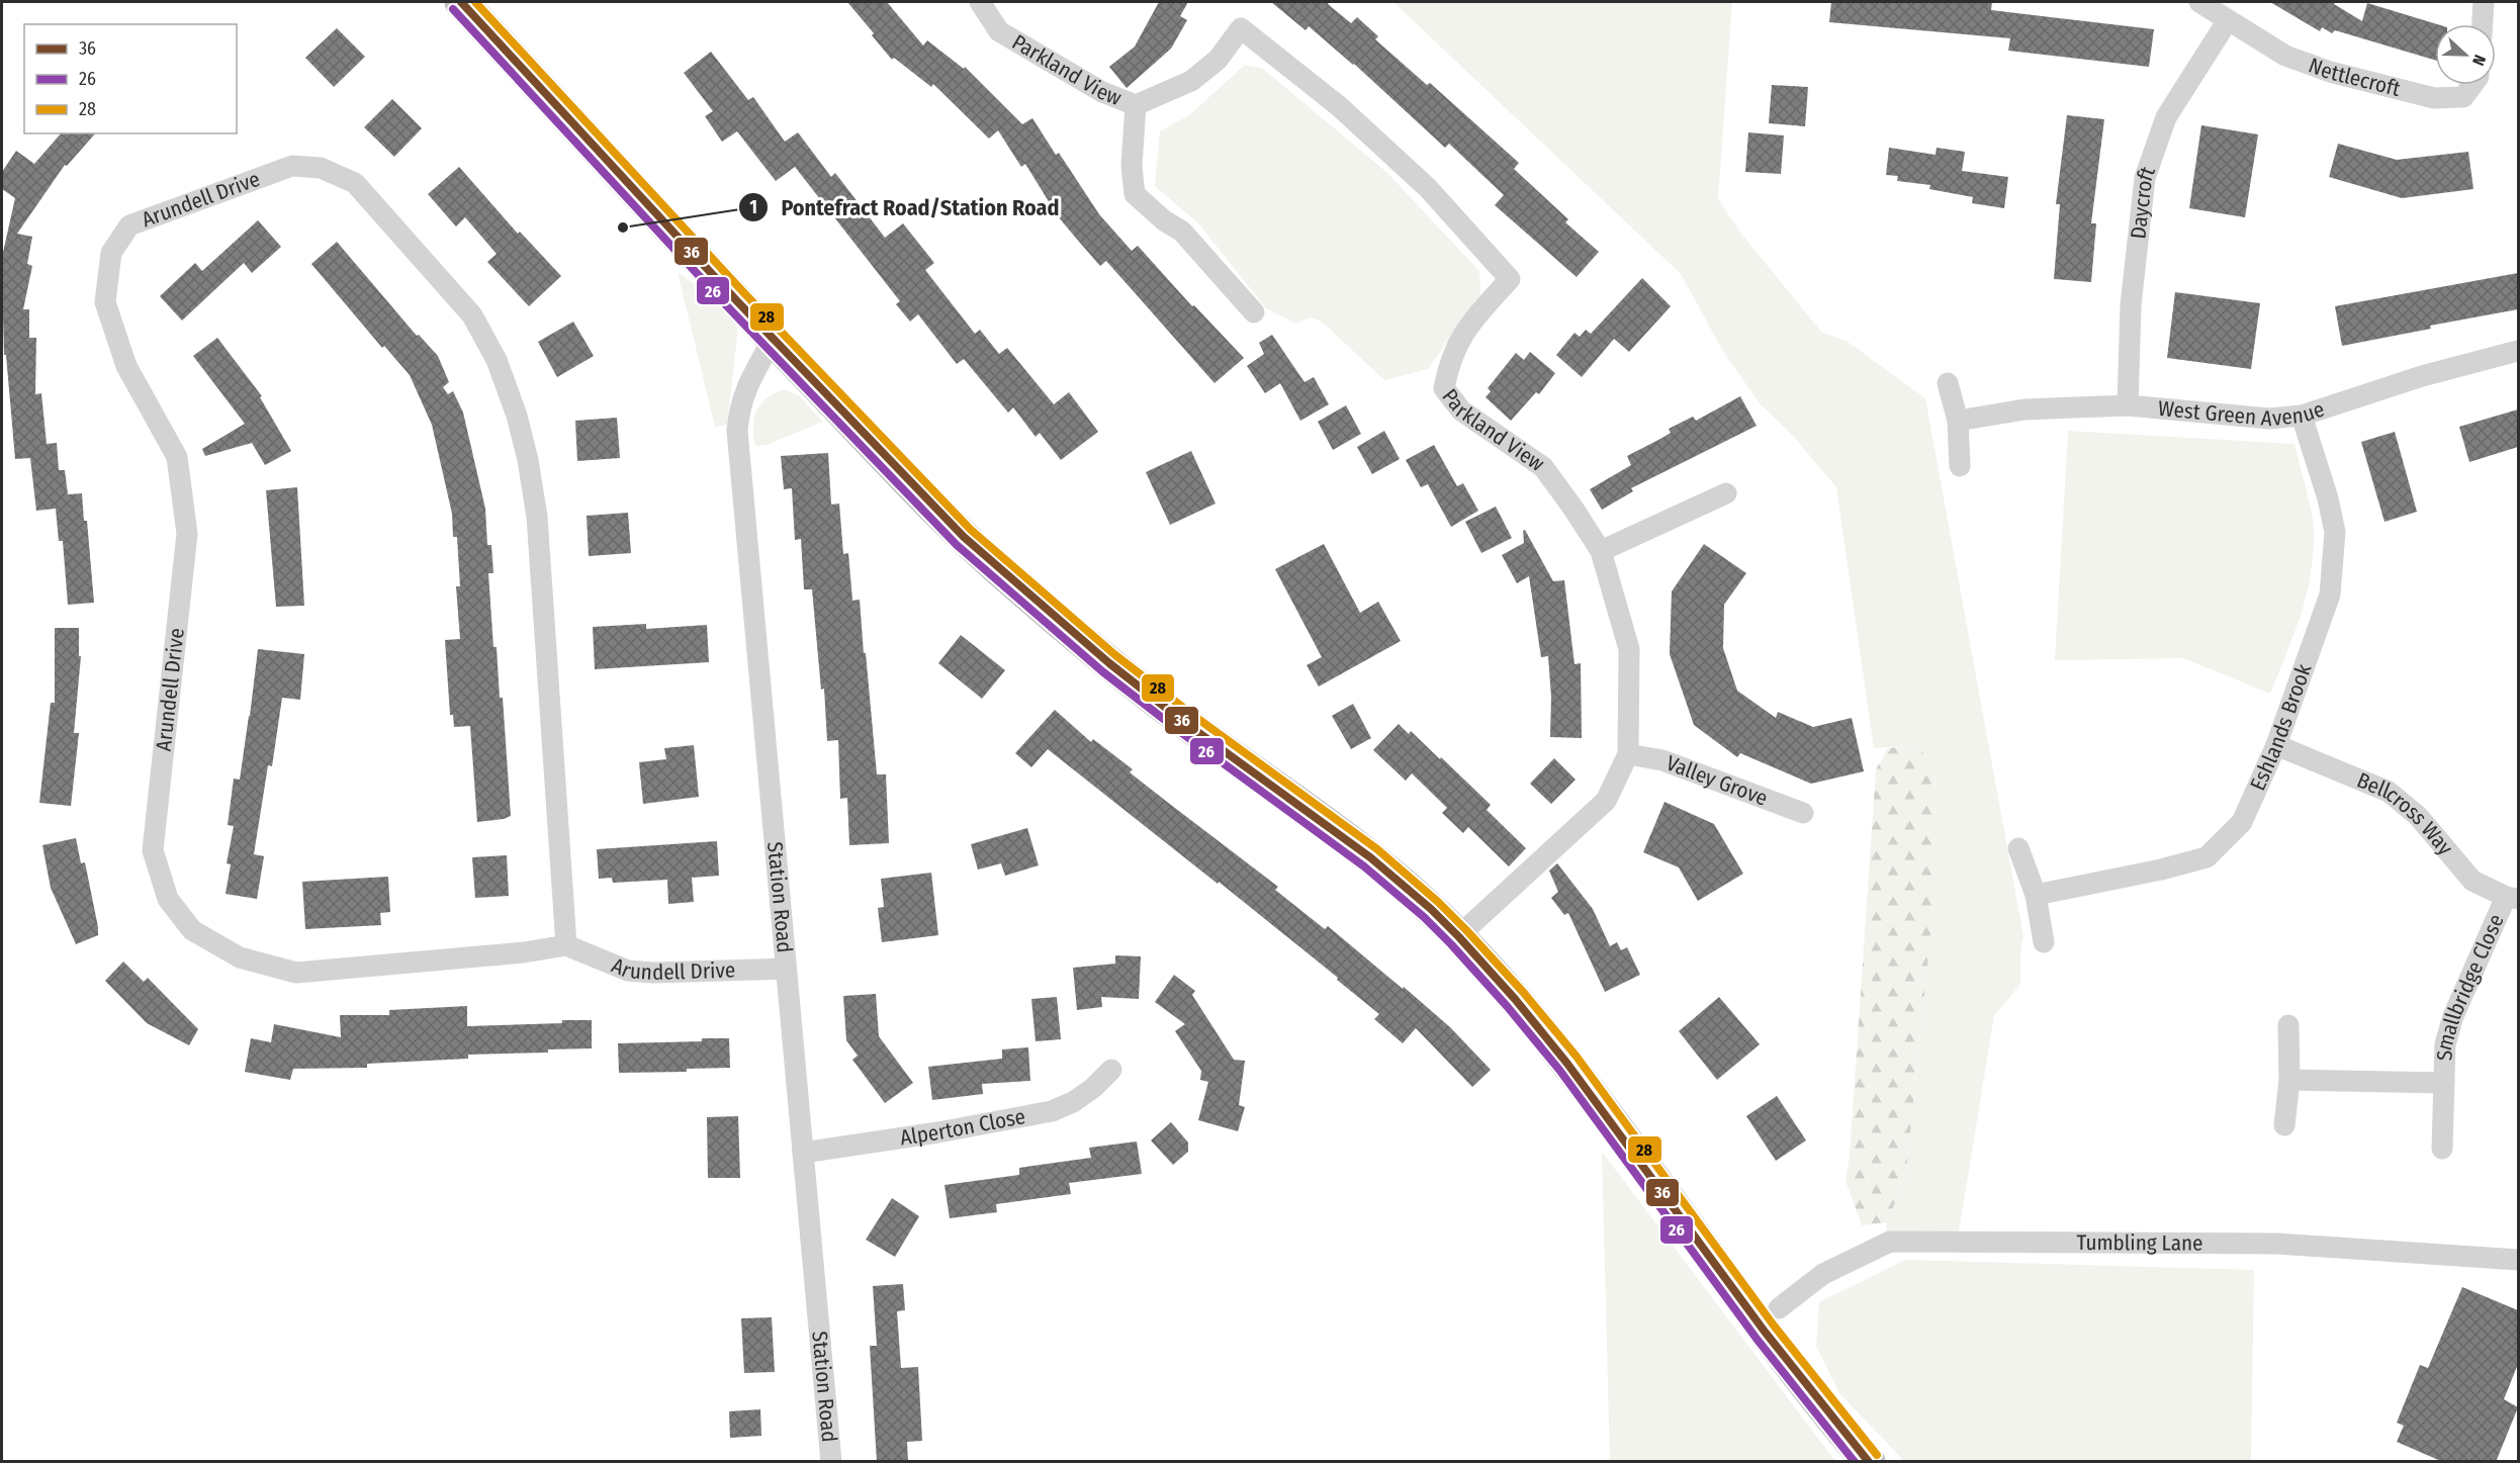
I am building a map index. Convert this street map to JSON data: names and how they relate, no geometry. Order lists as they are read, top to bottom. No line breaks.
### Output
{"streets":{"street":["Parkland View","Nettlecroft","Arundell Drive","Daycroft","West Green Avenue","Eshlands Brook","Valley Grove","Bellcross Way","Station Road","Smallbridge Close","Alperton Close","Tumbling Lane"]},"crossings":[["Parkland View","Valley Grove"],["Nettlecroft","Daycroft"],["Arundell Drive","Station Road"],["Daycroft","West Green Avenue"],["West Green Avenue","Eshlands Brook"],["Eshlands Brook","Bellcross Way"],["Bellcross Way","Smallbridge Close"],["Station Road","Alperton Close"]],"places":["Pontefract Road/Station Road"],"lines":["transit line 36","transit line 28","transit line 26"],"legend":["36","26","28"],"north":"right"}
